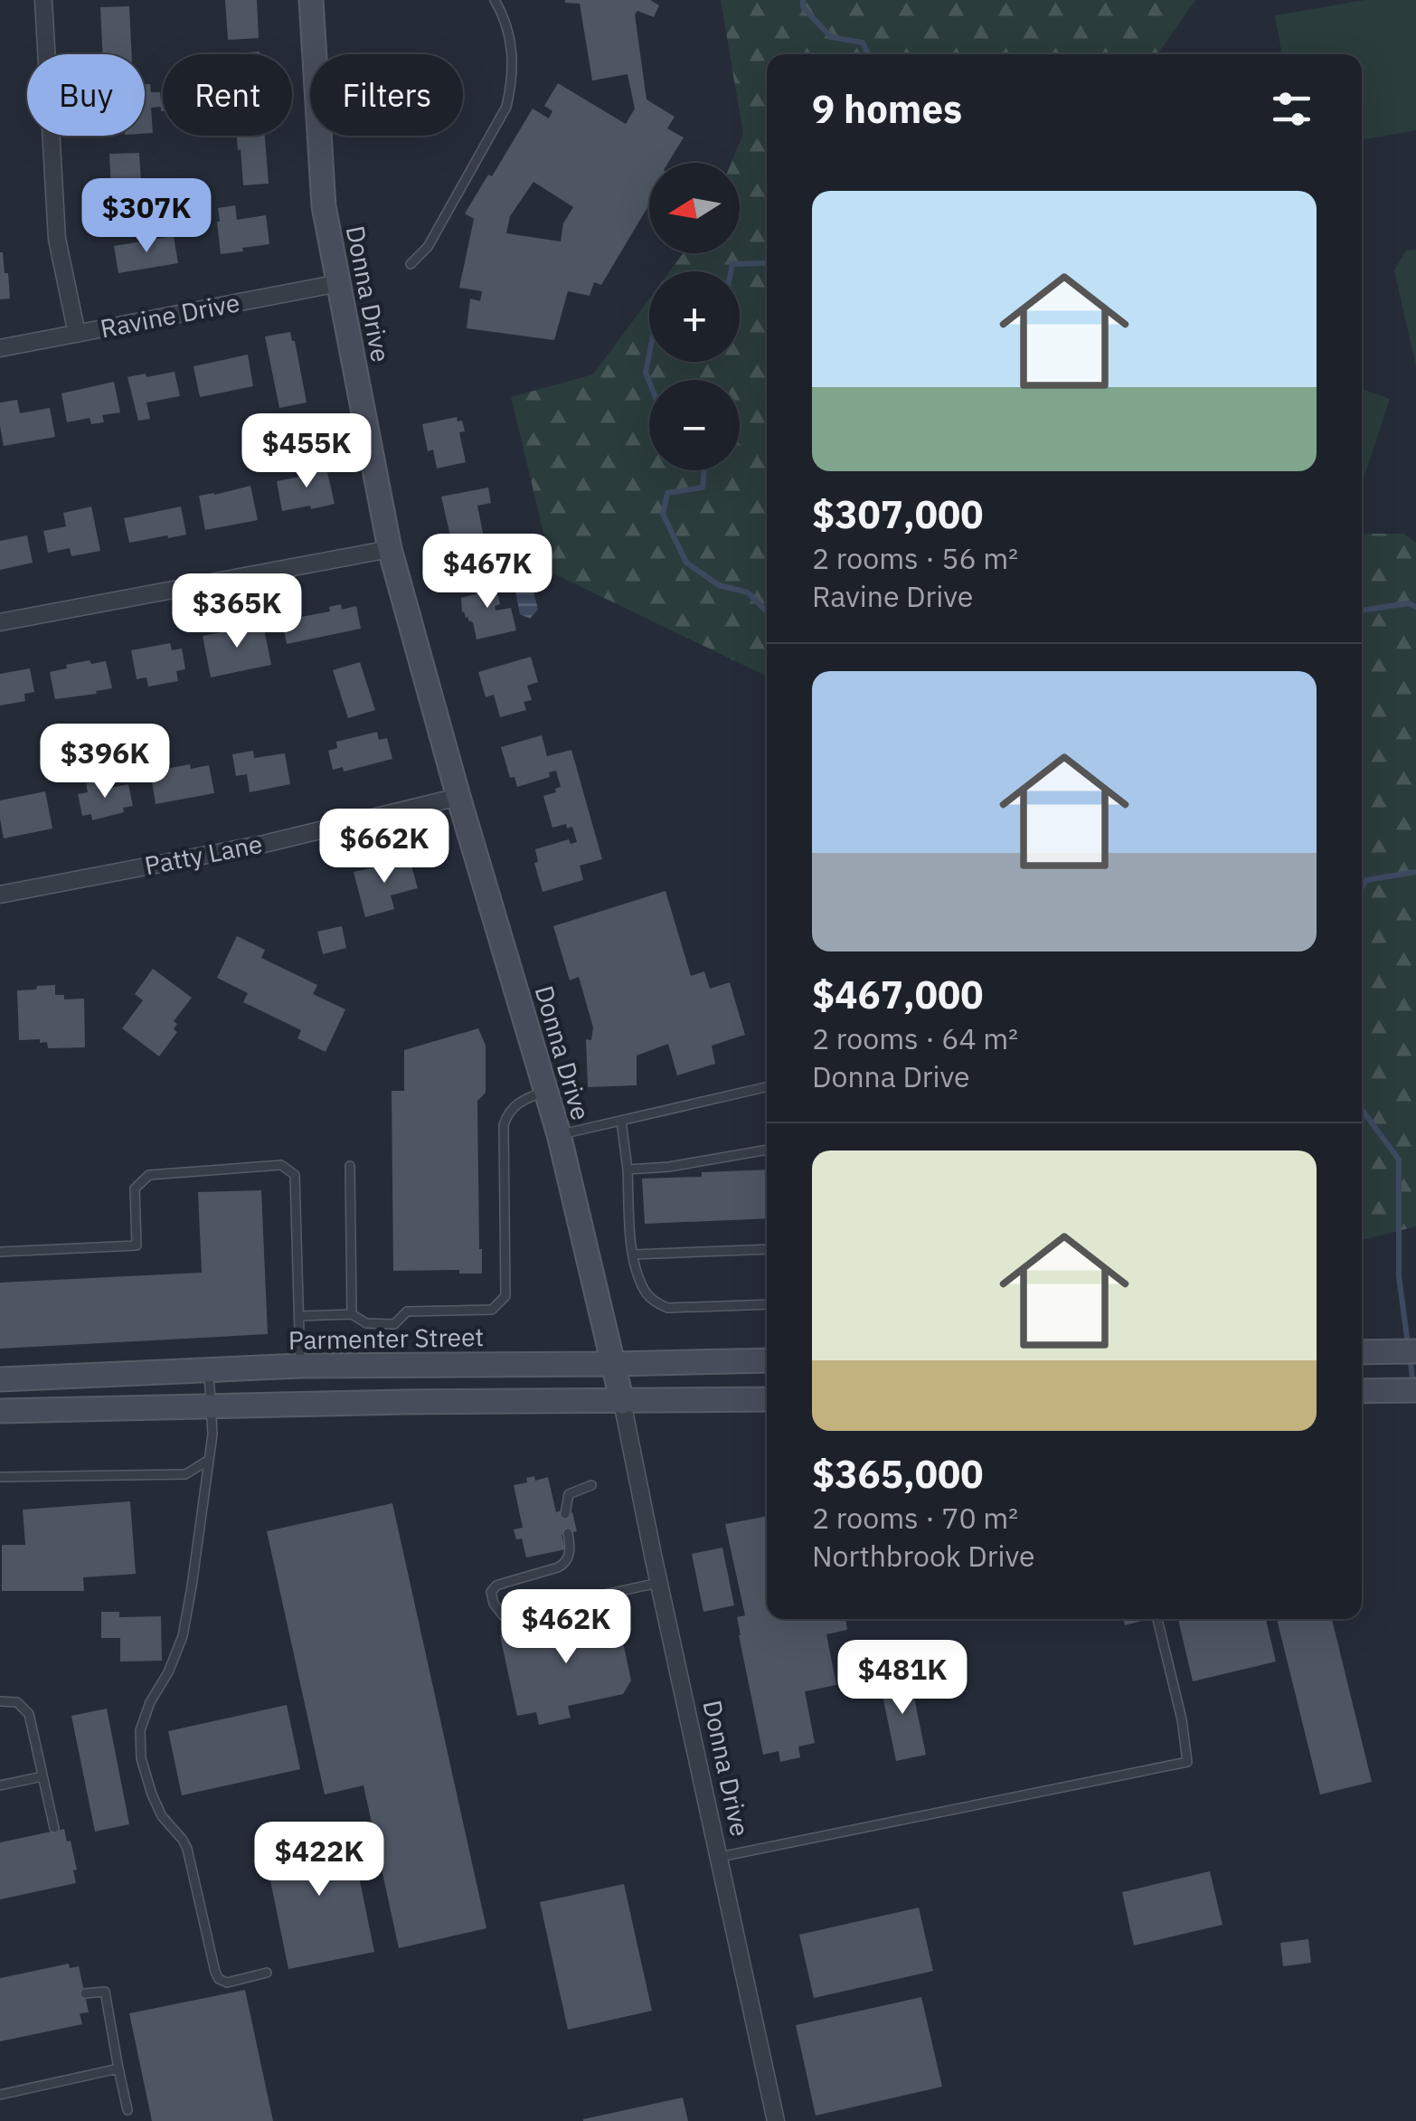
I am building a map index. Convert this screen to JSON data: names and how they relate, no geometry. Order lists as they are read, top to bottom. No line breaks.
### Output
{"streets":{"street":["Donna Drive","Ravine Drive","Patty Lane","Parmenter Street"]},"crossings":[["Donna Drive","Ravine Drive"],["Donna Drive","Patty Lane"],["Donna Drive","Parmenter Street"]],"north":"left","page":{"chip":["Buy","Rent","Filters"],"heading":"9 homes","map_buttons":["+","−"],"list":[{"name":"$307,000","note":"2 rooms · 56 m² · Ravine Drive"},{"name":"$467,000","note":"2 rooms · 64 m² · Donna Drive"},{"name":"$365,000","note":"2 rooms · 70 m² · Northbrook Drive"}],"price":["$307K","$455K","$467K","$365K","$396K","$662K","$462K","$481K","$422K"]}}
